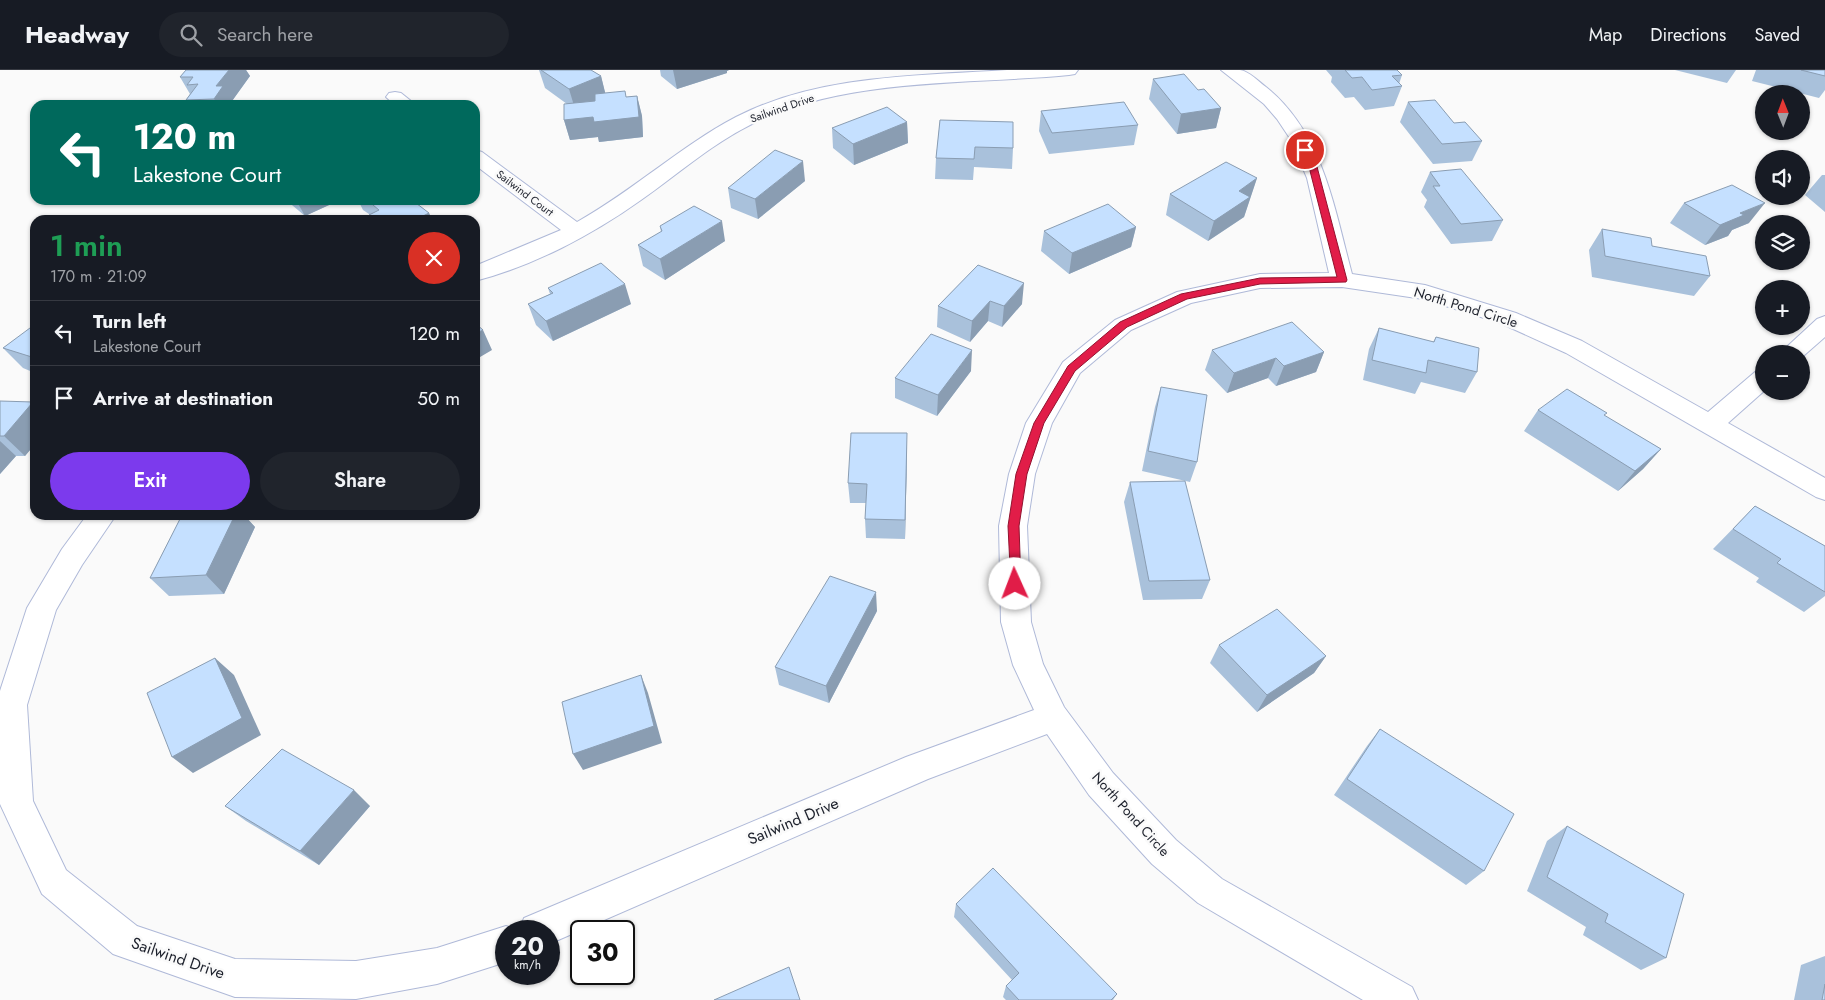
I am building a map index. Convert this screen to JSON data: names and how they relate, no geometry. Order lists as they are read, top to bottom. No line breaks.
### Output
{"streets":{"street":["Sailwind Drive","Sailwind Court","North Pond Circle"]},"crossings":[["Sailwind Drive","Sailwind Court"],["Sailwind Drive","North Pond Circle"]],"north":"top","page":{"header":"Headway","search":"Search here","nav":["Map","Directions","Saved"],"map_buttons":["+","−"],"turn":["120 m","Lakestone Court"],"heading":["1 min","170 m · 21:09"],"list":[{"name":"Turn left","note":"Lakestone Court","value":"120 m"},{"name":"Arrive at destination","value":"50 m"}],"buttons":["Exit","Share"],"speed":"20 km/h","limit":"30"}}
